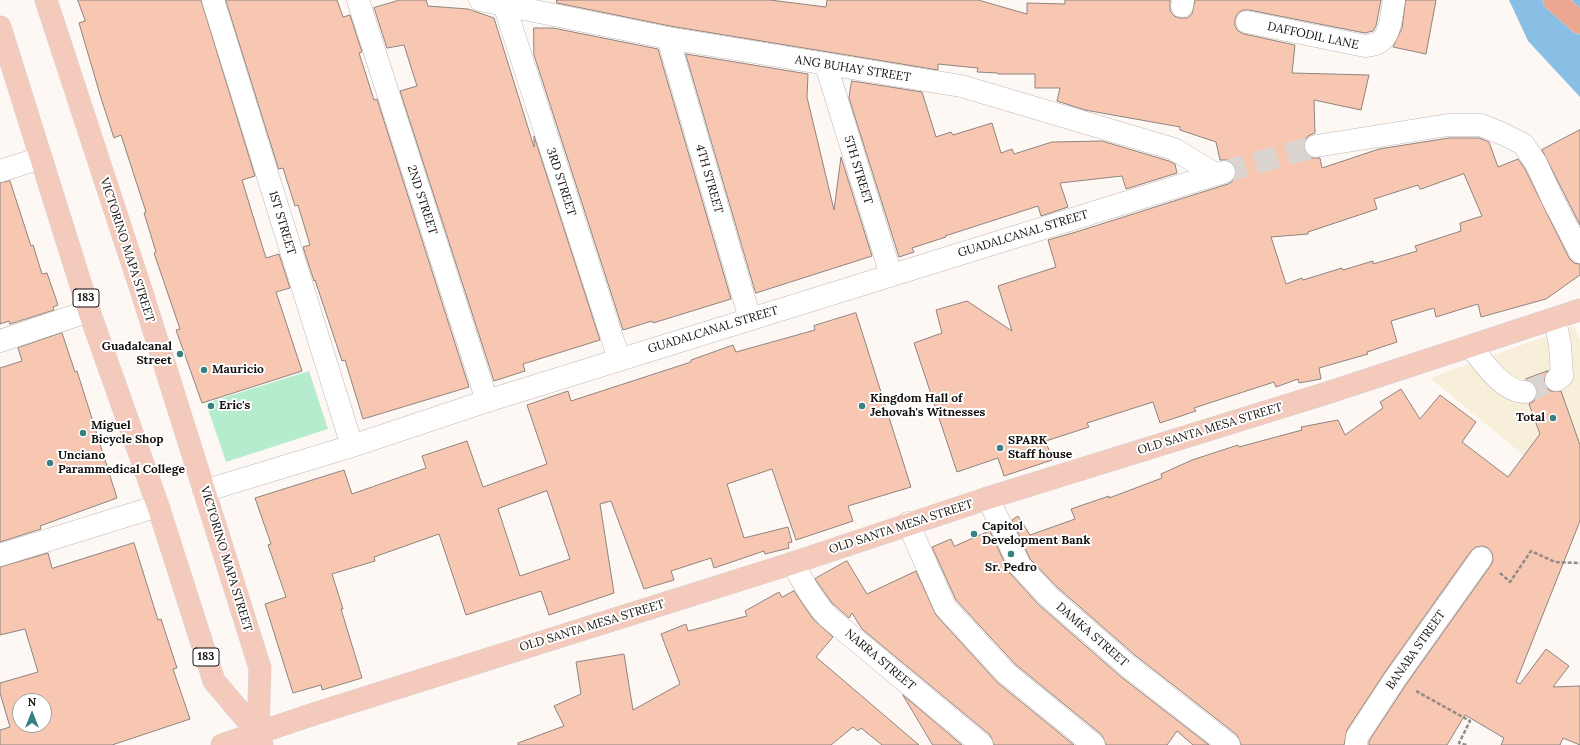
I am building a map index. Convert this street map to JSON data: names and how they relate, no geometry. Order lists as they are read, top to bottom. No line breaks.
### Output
{"streets":{"main road":["VICTORINO MAPA STREET","183","OLD SANTA MESA STREET"],"street":["DAFFODIL LANE","ANG BUHAY STREET","5TH STREET","4TH STREET","3RD STREET","2ND STREET","1ST STREET","GUADALCANAL STREET","DAMKA STREET","BANABA STREET","NARRA STREET"]},"crossings":[["ANG BUHAY STREET","5TH STREET"],["ANG BUHAY STREET","4TH STREET"],["ANG BUHAY STREET","3RD STREET"],["ANG BUHAY STREET","GUADALCANAL STREET"],["5TH STREET","GUADALCANAL STREET"],["4TH STREET","GUADALCANAL STREET"],["3RD STREET","GUADALCANAL STREET"],["2ND STREET","GUADALCANAL STREET"],["1ST STREET","GUADALCANAL STREET"],["GUADALCANAL STREET","VICTORINO MAPA STREET"],["VICTORINO MAPA STREET","183"],["VICTORINO MAPA STREET","OLD SANTA MESA STREET"],["183","OLD SANTA MESA STREET"],["OLD SANTA MESA STREET","DAMKA STREET"],["OLD SANTA MESA STREET","NARRA STREET"]],"places":["Guadalcanal Street","Mauricio","Eric's","Kingdom Hall of Jehovah's Witnesses","Total","Miguel Bicycle Shop","SPARK Staff house","Unciano Parammedical College","Capitol Development Bank","Sr. Pedro"],"north":"top"}
